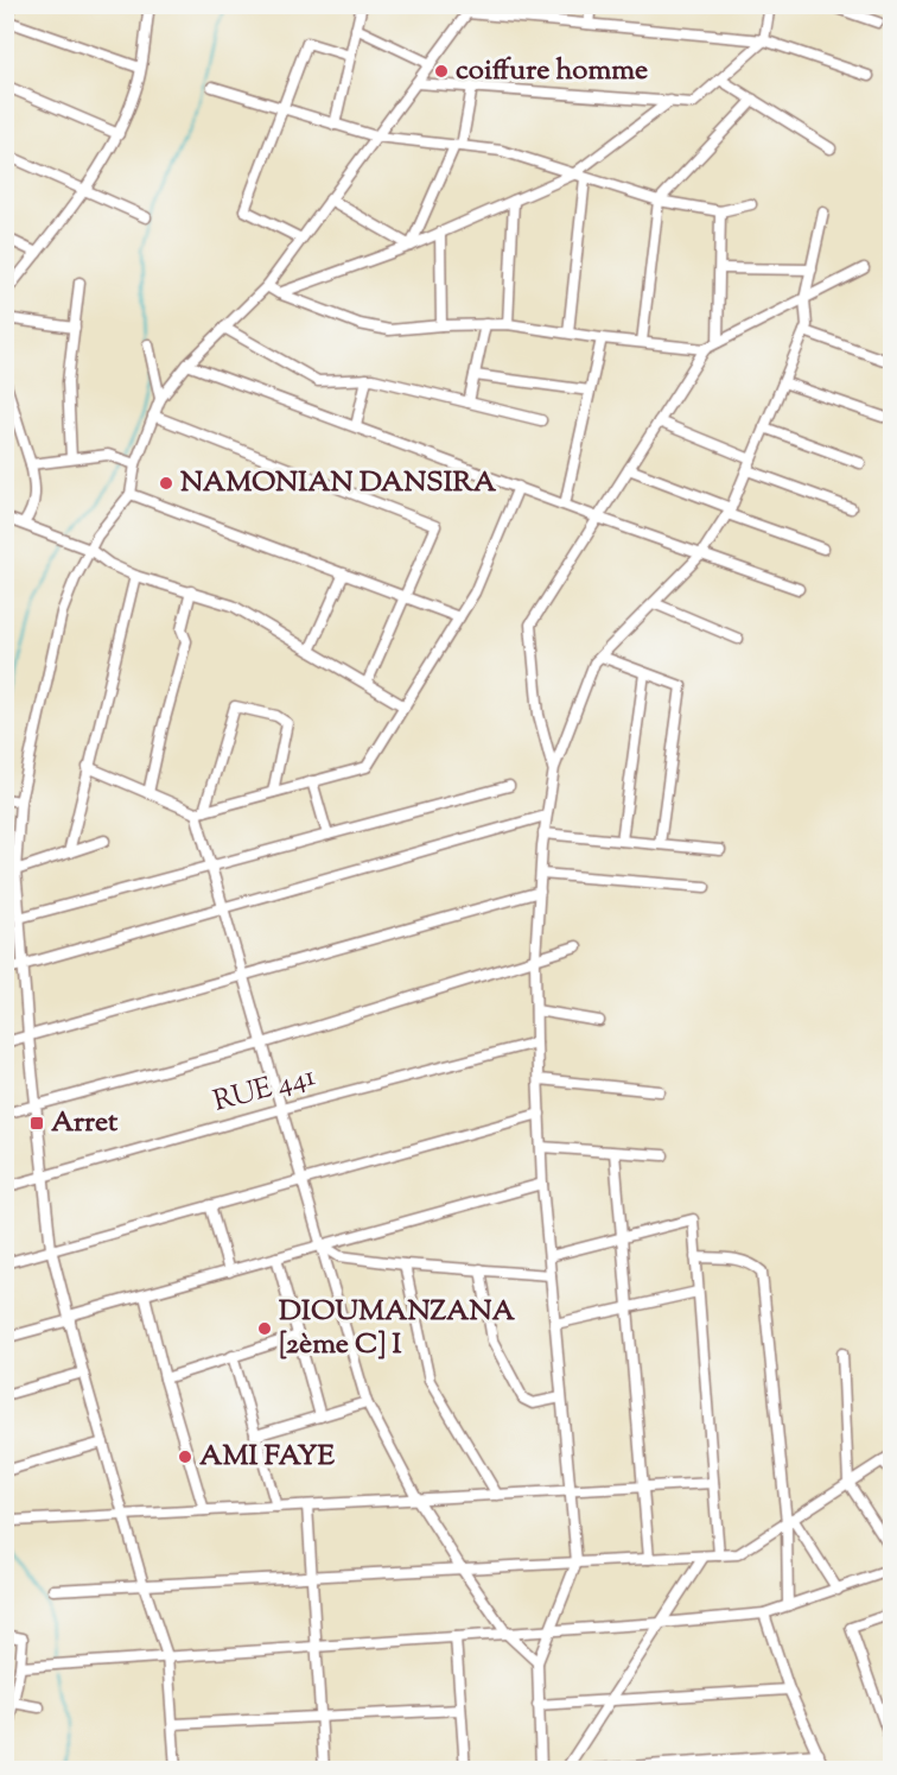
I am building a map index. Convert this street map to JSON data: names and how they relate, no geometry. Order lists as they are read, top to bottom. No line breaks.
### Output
{"streets":{"street":["RUE 441"]},"places":{"other":["coiffure homme","NAMONIAN DANSIRA","DIOUMANZANA [2ème C] I","AMI FAYE"],"transit":["Arret"]}}
